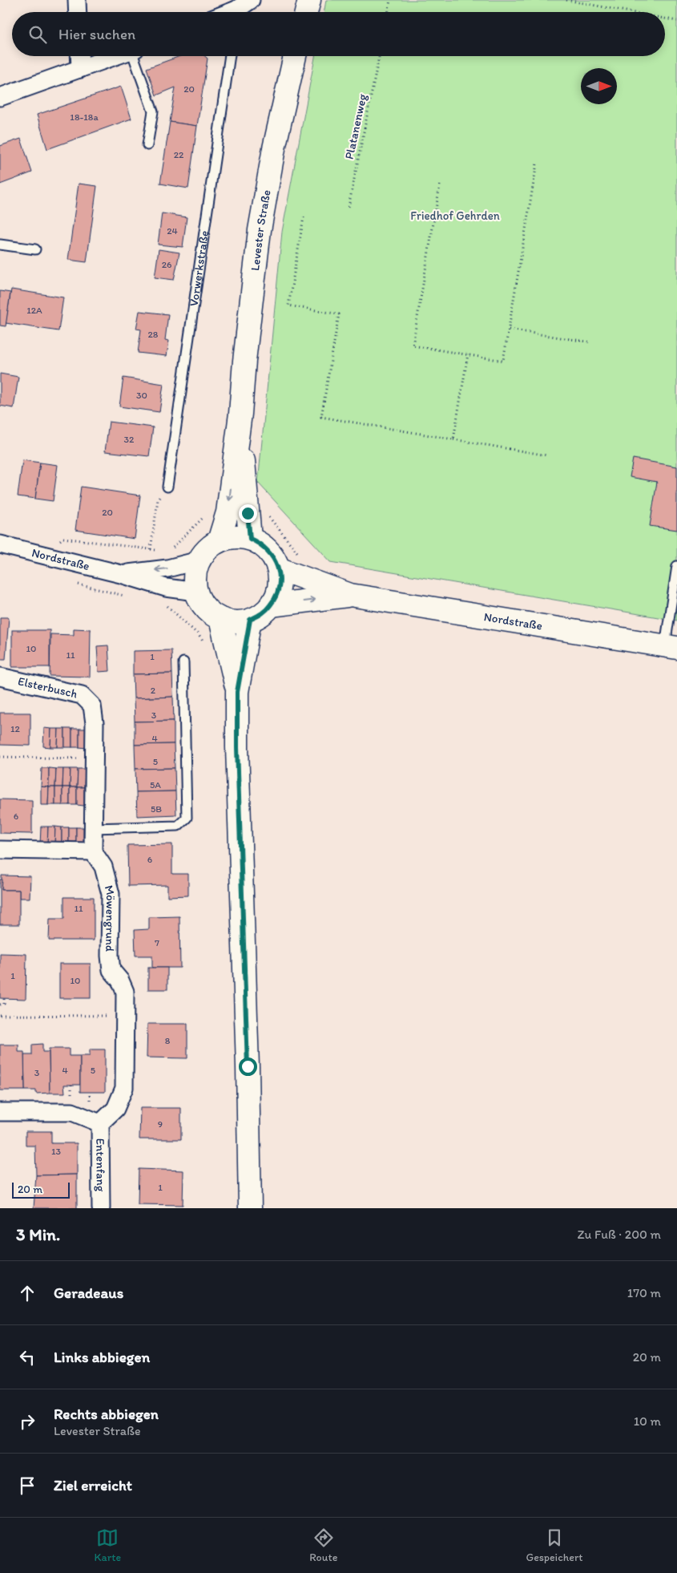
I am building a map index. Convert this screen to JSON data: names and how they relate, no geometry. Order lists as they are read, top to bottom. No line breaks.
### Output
{"streets":{"street":["Levester Straße","Nordstraße","Elsterbusch","Möwengrund","Entenfang"],"lane":["Vorwerkstraße"],"path":["Platanenweg"]},"crossings":[["Levester Straße","Nordstraße"],["Möwengrund","Entenfang"]],"parks":["Friedhof Gehrden"],"house_numbers":["20","18-18a","22","24","26","12A","28","30","32","20","10","11","1","2","3","12","4","5","5A","5B","6","6","11","7","1","10","8","4","5","3","9","13","1"],"scale_bar":"20 m","north":"right","page":{"search":"Hier suchen","scale":"20 m","heading":["3 Min.","Zu Fuß · 200 m"],"list":[["Geradeaus","170 m"],["Links abbiegen","20 m"],["Rechts abbiegen","Levester Straße","10 m"],"Ziel erreicht"],"nav":["Karte","Route","Gespeichert"]}}
